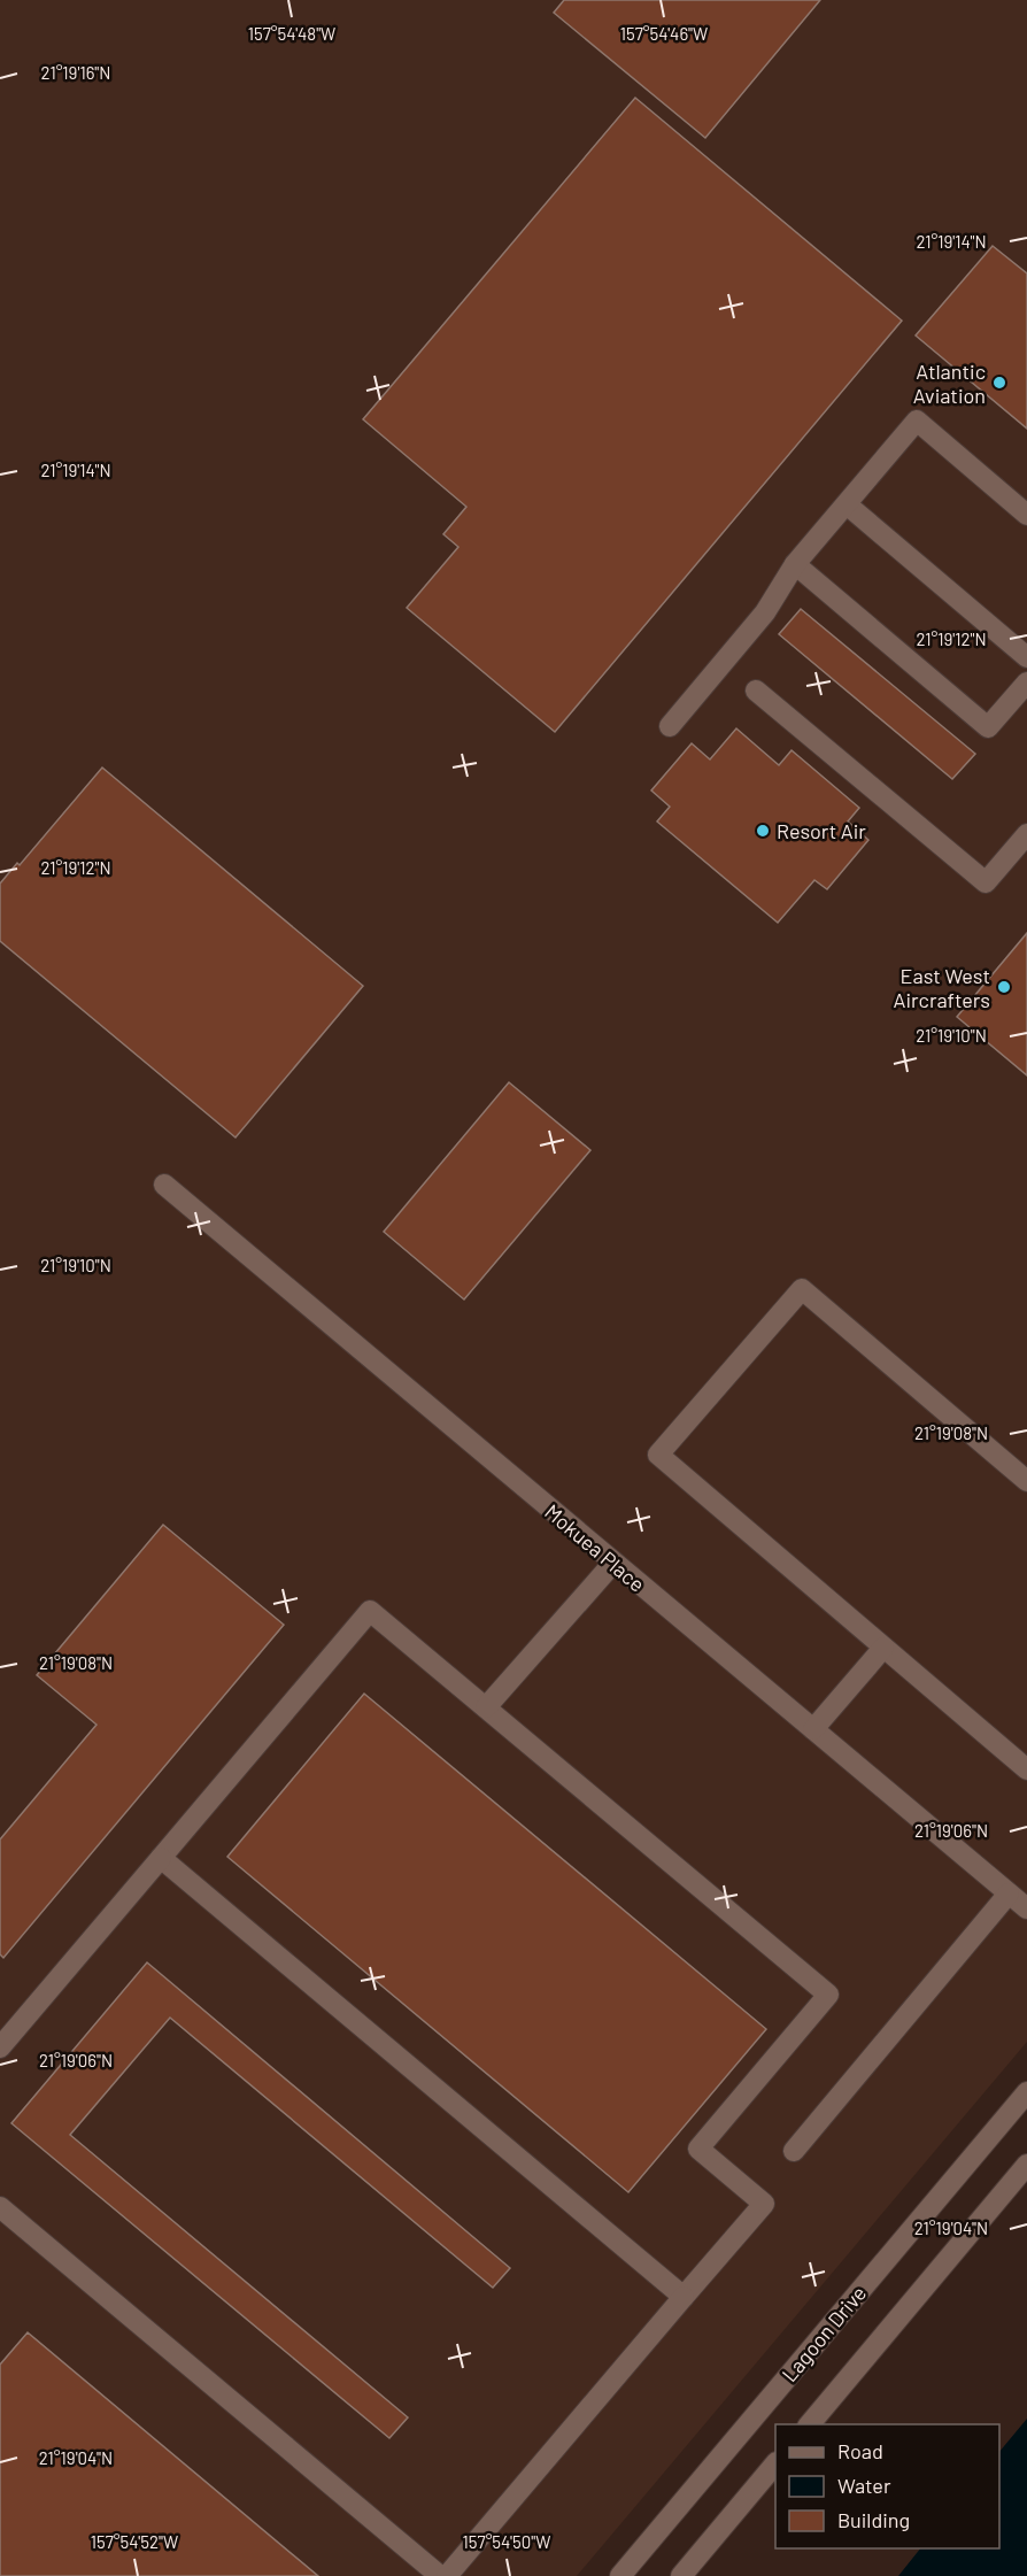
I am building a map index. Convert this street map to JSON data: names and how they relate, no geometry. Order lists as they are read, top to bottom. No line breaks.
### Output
{"streets":{"street":["Mokuea Place","Lagoon Drive"]},"places":["Atlantic Aviation","Resort Air","East West Aircrafters"],"legend":["Road","Water","Building"],"coordinates":["157°54'48\"W","157°54'46\"W","21°19'16\"N","21°19'14\"N","21°19'12\"N","21°19'10\"N","21°19'08\"N","21°19'06\"N","21°19'04\"N","157°54'52\"W","157°54'50\"W"]}
